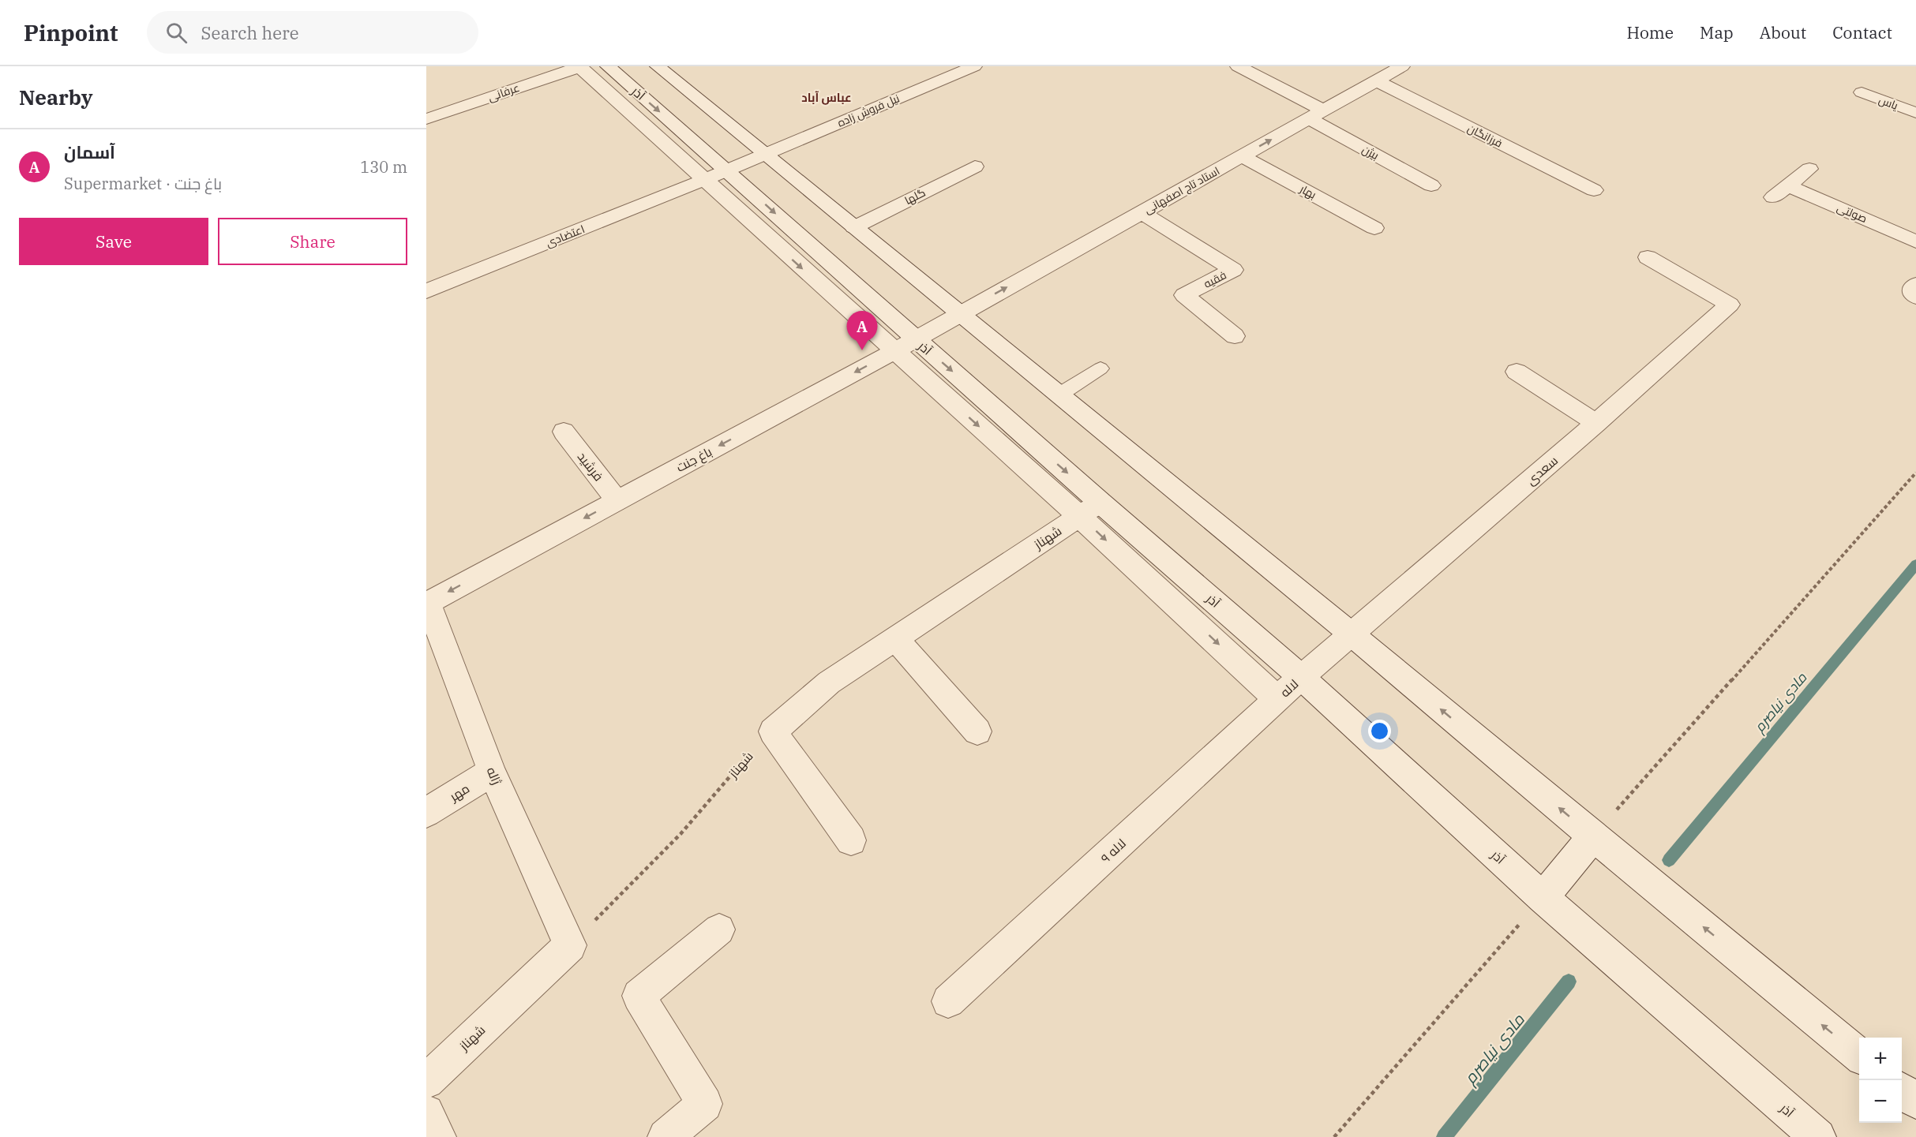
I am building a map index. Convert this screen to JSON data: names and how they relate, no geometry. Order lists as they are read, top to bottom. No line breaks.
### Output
{"streets":{"street":["عرفانی","آذر","یاس","نیل فروش زاده","فرزانگان","بیژن","استاد تاج اصفهانی","بهار","گلها","صولتی","اعتضادی","فقیه","باغ جنت","فرشید","سعدی","شهناز","لاله","ژاله","مهر","۹ لاله"]},"crossings":[["عرفانی","آذر"],["آذر","نیل فروش زاده"],["آذر","اعتضادی"],["آذر","باغ جنت"],["آذر","سعدی"],["آذر","شهناز"],["آذر","لاله"],["آذر","۹ لاله"],["نیل فروش زاده","اعتضادی"],["فرزانگان","استاد تاج اصفهانی"],["بیژن","استاد تاج اصفهانی"],["استاد تاج اصفهانی","بهار"],["استاد تاج اصفهانی","فقیه"],["استاد تاج اصفهانی","باغ جنت"],["باغ جنت","فرشید"],["باغ جنت","ژاله"],["سعدی","لاله"],["شهناز","ژاله"],["لاله","۹ لاله"],["ژاله","مهر"]],"one_way":["استاد تاج اصفهانی","باغ جنت"],"districts":["عباس آباد"],"water":["مادی نیاصرم"],"page":{"header":"Pinpoint","search":"Search here","nav":["Home","Map","About","Contact"],"heading":"Nearby","list":[{"mark":"A","name":"آسمان","note":"Supermarket · باغ جنت","value":"130 m"}],"buttons":["Save","Share"],"pins":"A","map_buttons":["+","−"]}}
